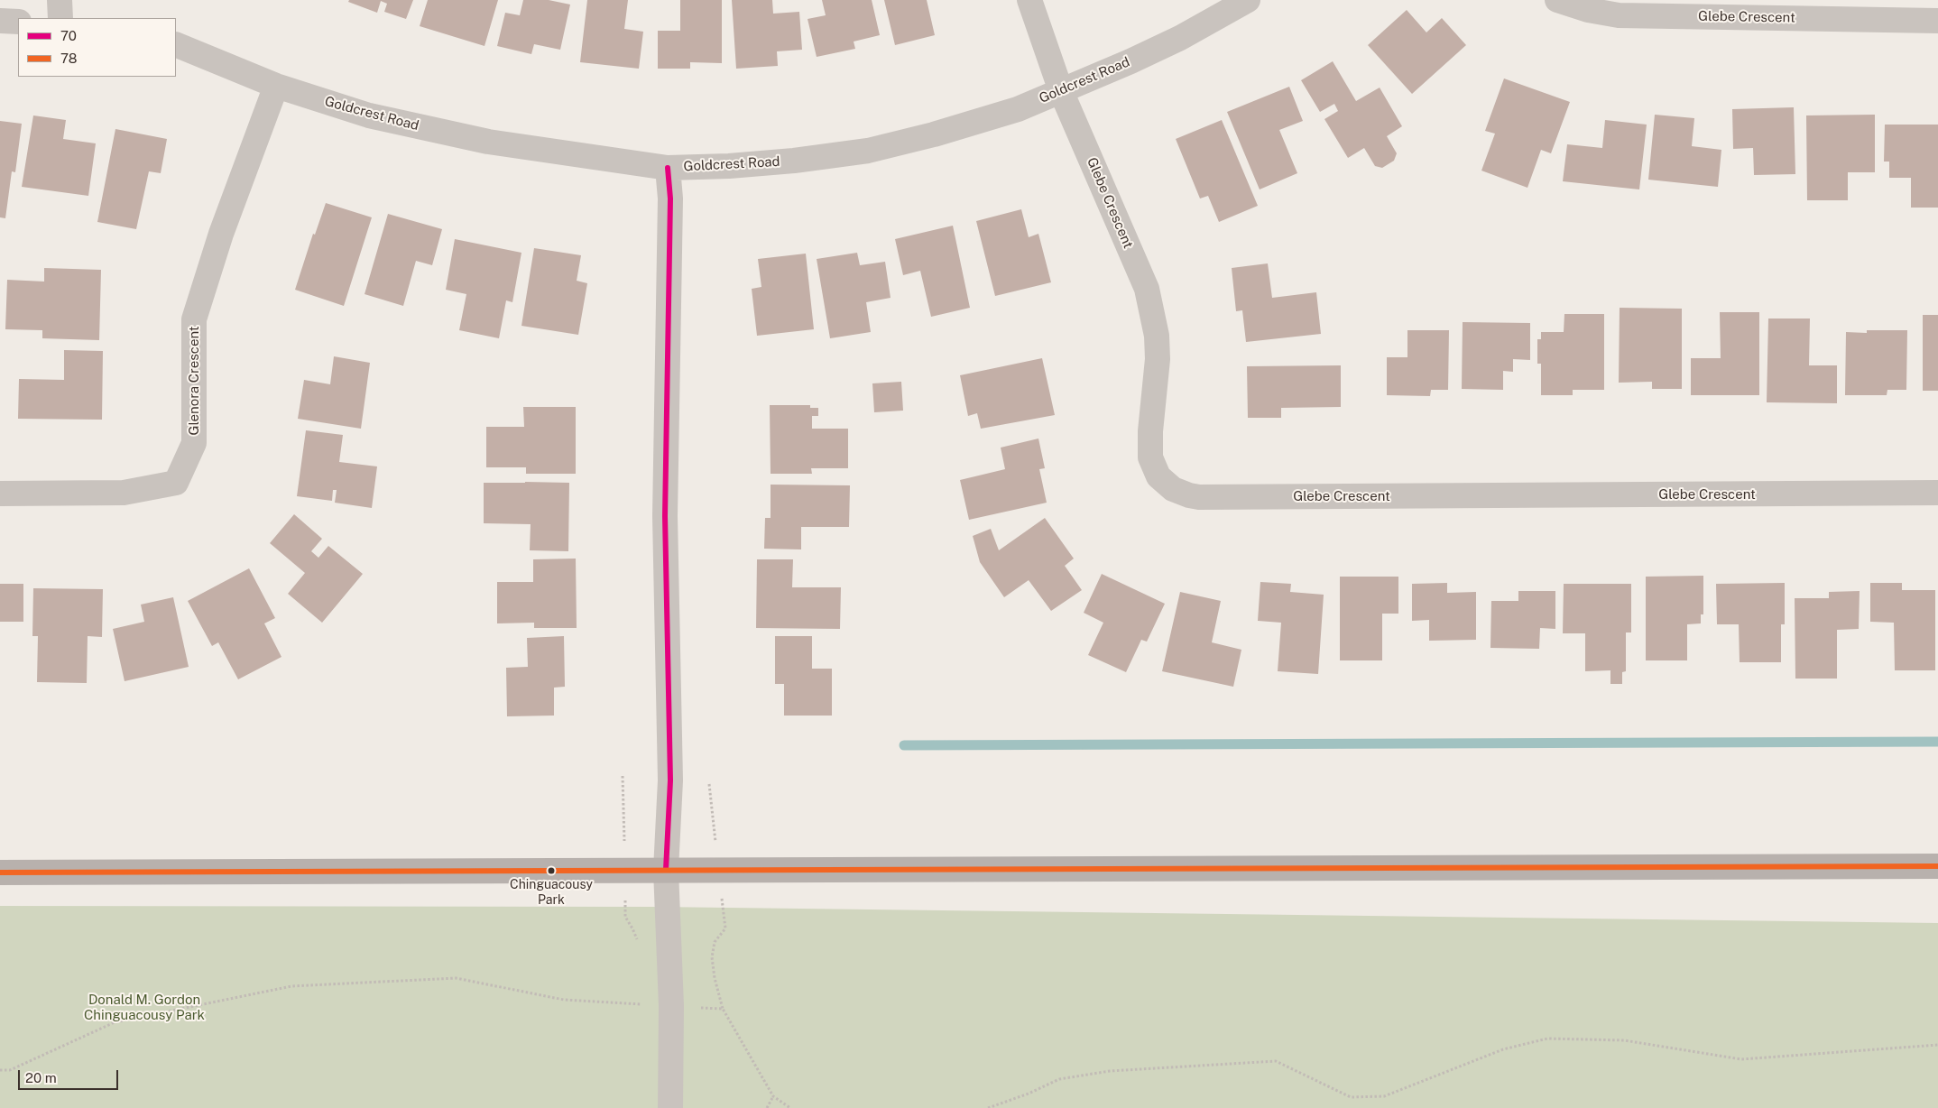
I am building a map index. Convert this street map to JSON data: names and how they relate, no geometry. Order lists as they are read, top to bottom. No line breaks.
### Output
{"streets":{"street":["Glebe Crescent","Goldcrest Road","Glenora Crescent"]},"crossings":[["Glebe Crescent","Goldcrest Road"],["Goldcrest Road","Glenora Crescent"]],"parks":["Donald M. Gordon Chinguacousy Park"],"places":["Chinguacousy Park"],"lines":["transit line 70","transit line 78"],"legend":["70","78"],"scale_bar":"20 m"}
